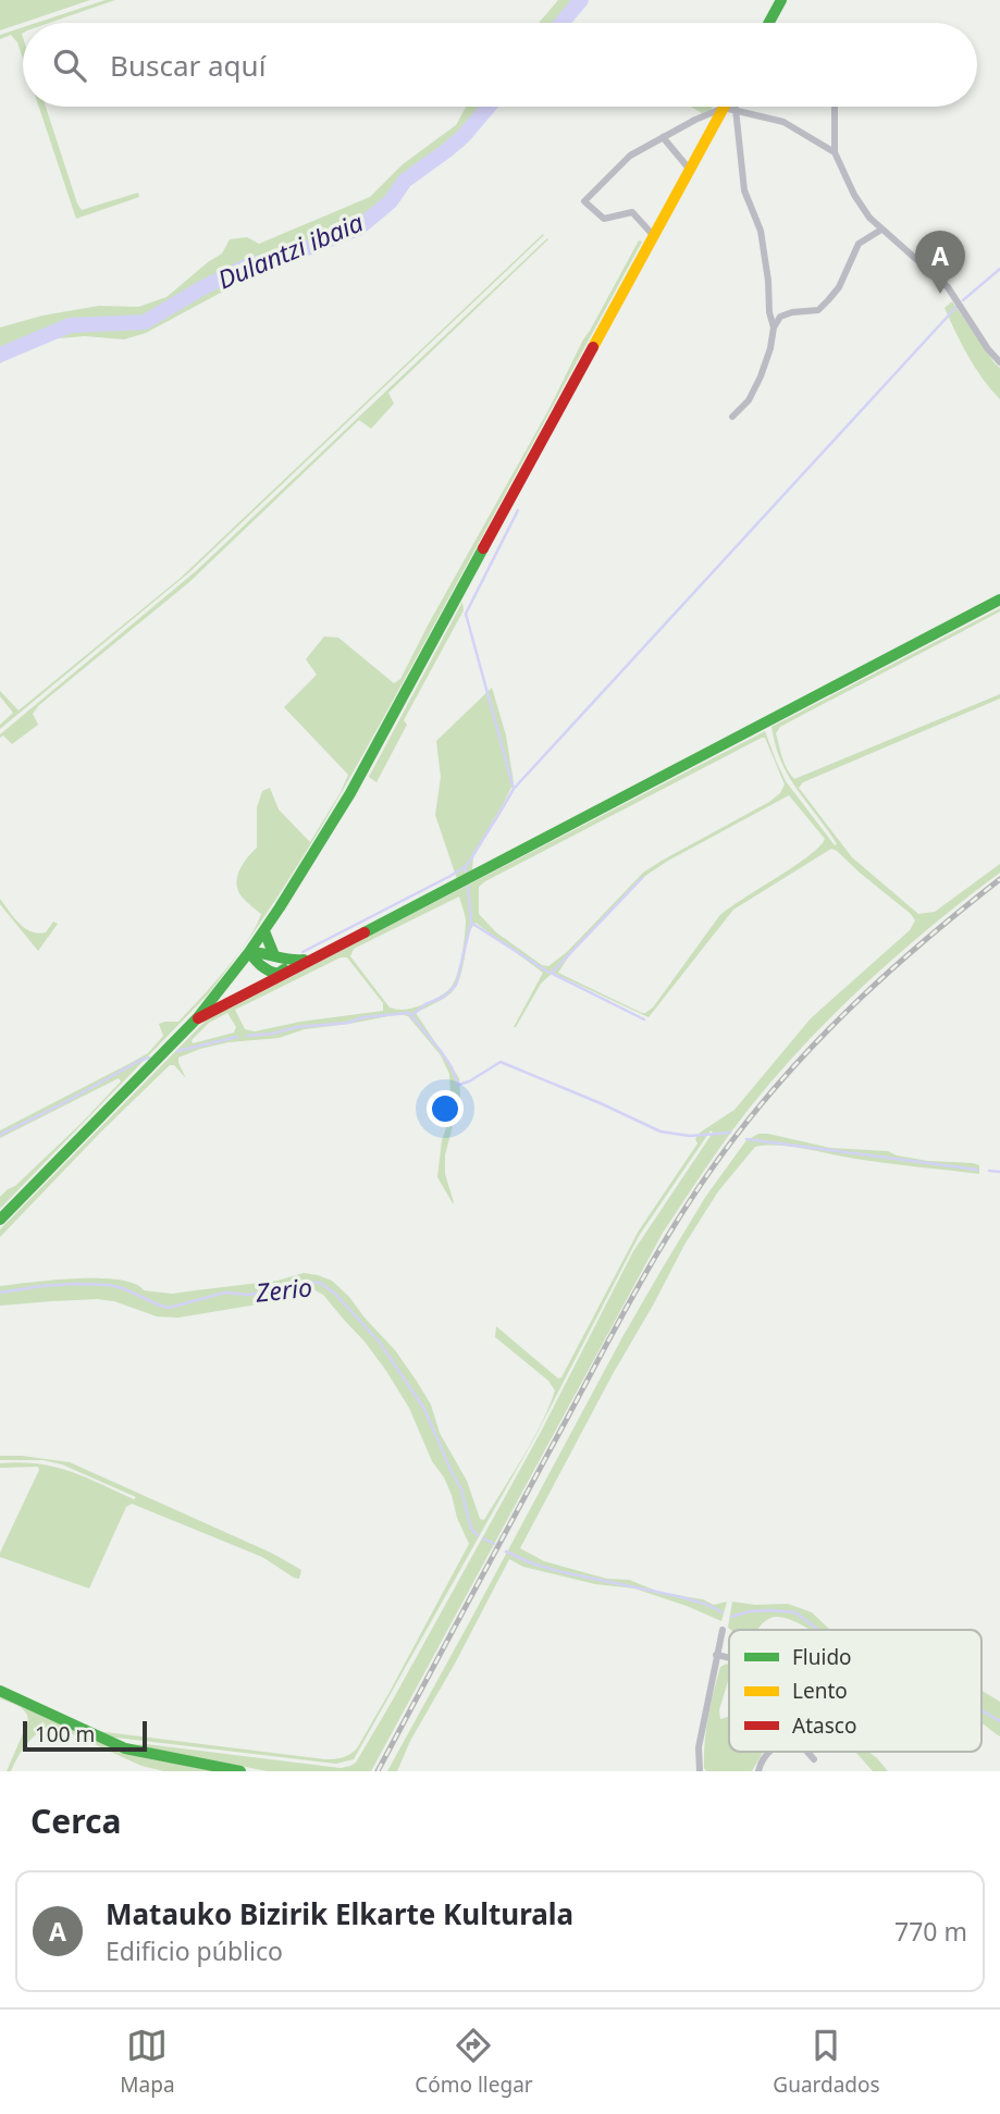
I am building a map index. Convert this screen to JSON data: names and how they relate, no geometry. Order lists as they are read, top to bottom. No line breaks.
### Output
{"water":["Dulantzi ibaia","Zerio"],"legend":["Fluido","Lento","Atasco"],"scale_bar":"100 m","page":{"search":"Buscar aquí","pins":"A","scale":"100 m","heading":"Cerca","list":[{"mark":"A","name":"Matauko Bizirik Elkarte Kulturala","note":"Edificio público","value":"770 m"}],"nav":["Mapa","Cómo llegar","Guardados"]}}
